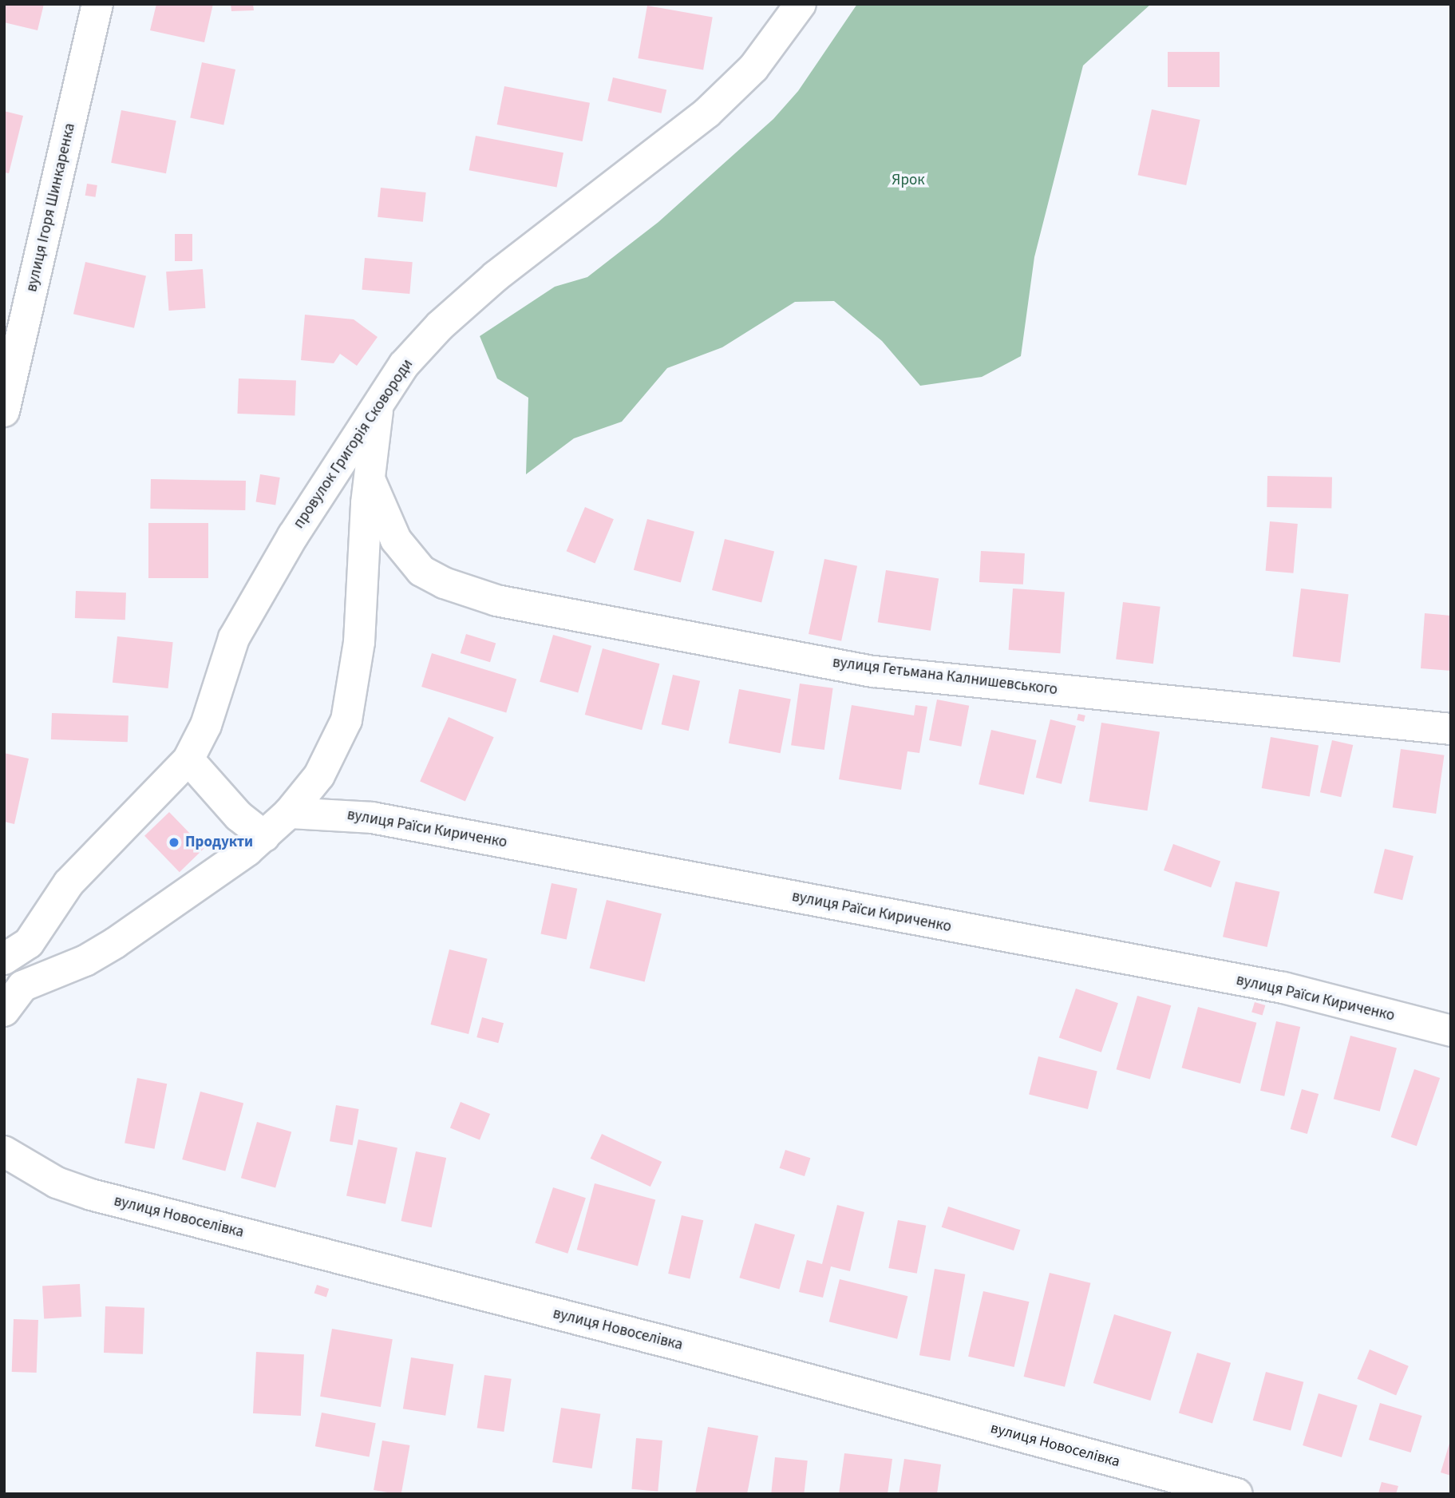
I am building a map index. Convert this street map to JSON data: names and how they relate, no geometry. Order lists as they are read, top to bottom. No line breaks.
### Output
{"streets":{"street":["вулиця Ігоря Шинкаренка","провулок Григорія Сковороди","вулиця Гетьмана Калнишевського","вулиця Раїси Кириченко","вулиця Новоселівка"]},"parks":["Ярок"],"places":["Продукти"]}
